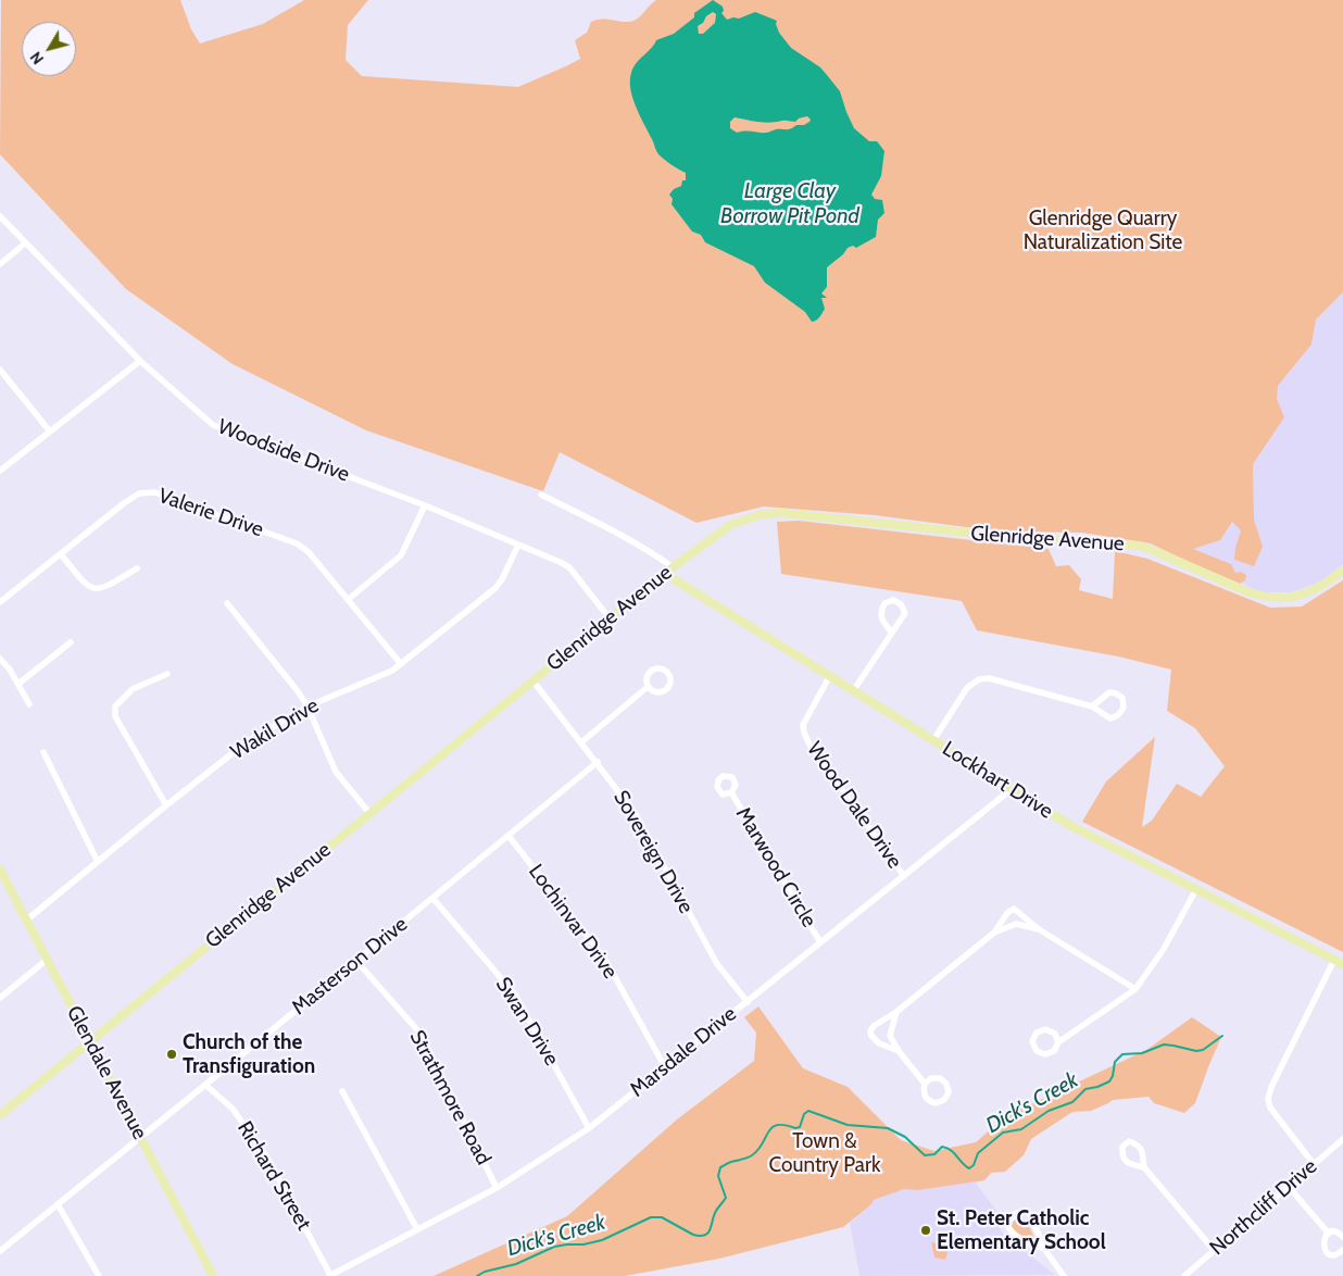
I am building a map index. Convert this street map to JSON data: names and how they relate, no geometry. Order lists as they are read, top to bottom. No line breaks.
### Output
{"streets":{"main road":["Glenridge Avenue","Lockhart Drive","Glendale Avenue"],"street":["Woodside Drive","Valerie Drive","Wakil Drive","Wood Dale Drive","Sovereign Drive","Marwood Circle","Lochinvar Drive","Masterson Drive","Swan Drive","Marsdale Drive","Strathmore Road","Richard Street","Northcliff Drive"]},"crossings":[["Woodside Drive","Glenridge Avenue"],["Woodside Drive","Wakil Drive"],["Valerie Drive","Wakil Drive"],["Glenridge Avenue","Lockhart Drive"],["Glenridge Avenue","Sovereign Drive"],["Glenridge Avenue","Glendale Avenue"],["Wakil Drive","Glendale Avenue"],["Lockhart Drive","Wood Dale Drive"],["Lockhart Drive","Marsdale Drive"],["Wood Dale Drive","Marsdale Drive"],["Sovereign Drive","Masterson Drive"],["Sovereign Drive","Marsdale Drive"],["Marwood Circle","Marsdale Drive"],["Lochinvar Drive","Masterson Drive"],["Lochinvar Drive","Marsdale Drive"],["Masterson Drive","Swan Drive"],["Masterson Drive","Glendale Avenue"],["Masterson Drive","Strathmore Road"],["Masterson Drive","Richard Street"],["Swan Drive","Marsdale Drive"],["Marsdale Drive","Strathmore Road"],["Marsdale Drive","Richard Street"]],"water":["Large Clay Borrow Pit Pond","Dick's Creek"],"parks":["Glenridge Quarry Naturalization Site","Town & Country Park"],"places":["Church of the Transfiguration","St. Peter Catholic Elementary School"],"north":"bottom left"}
